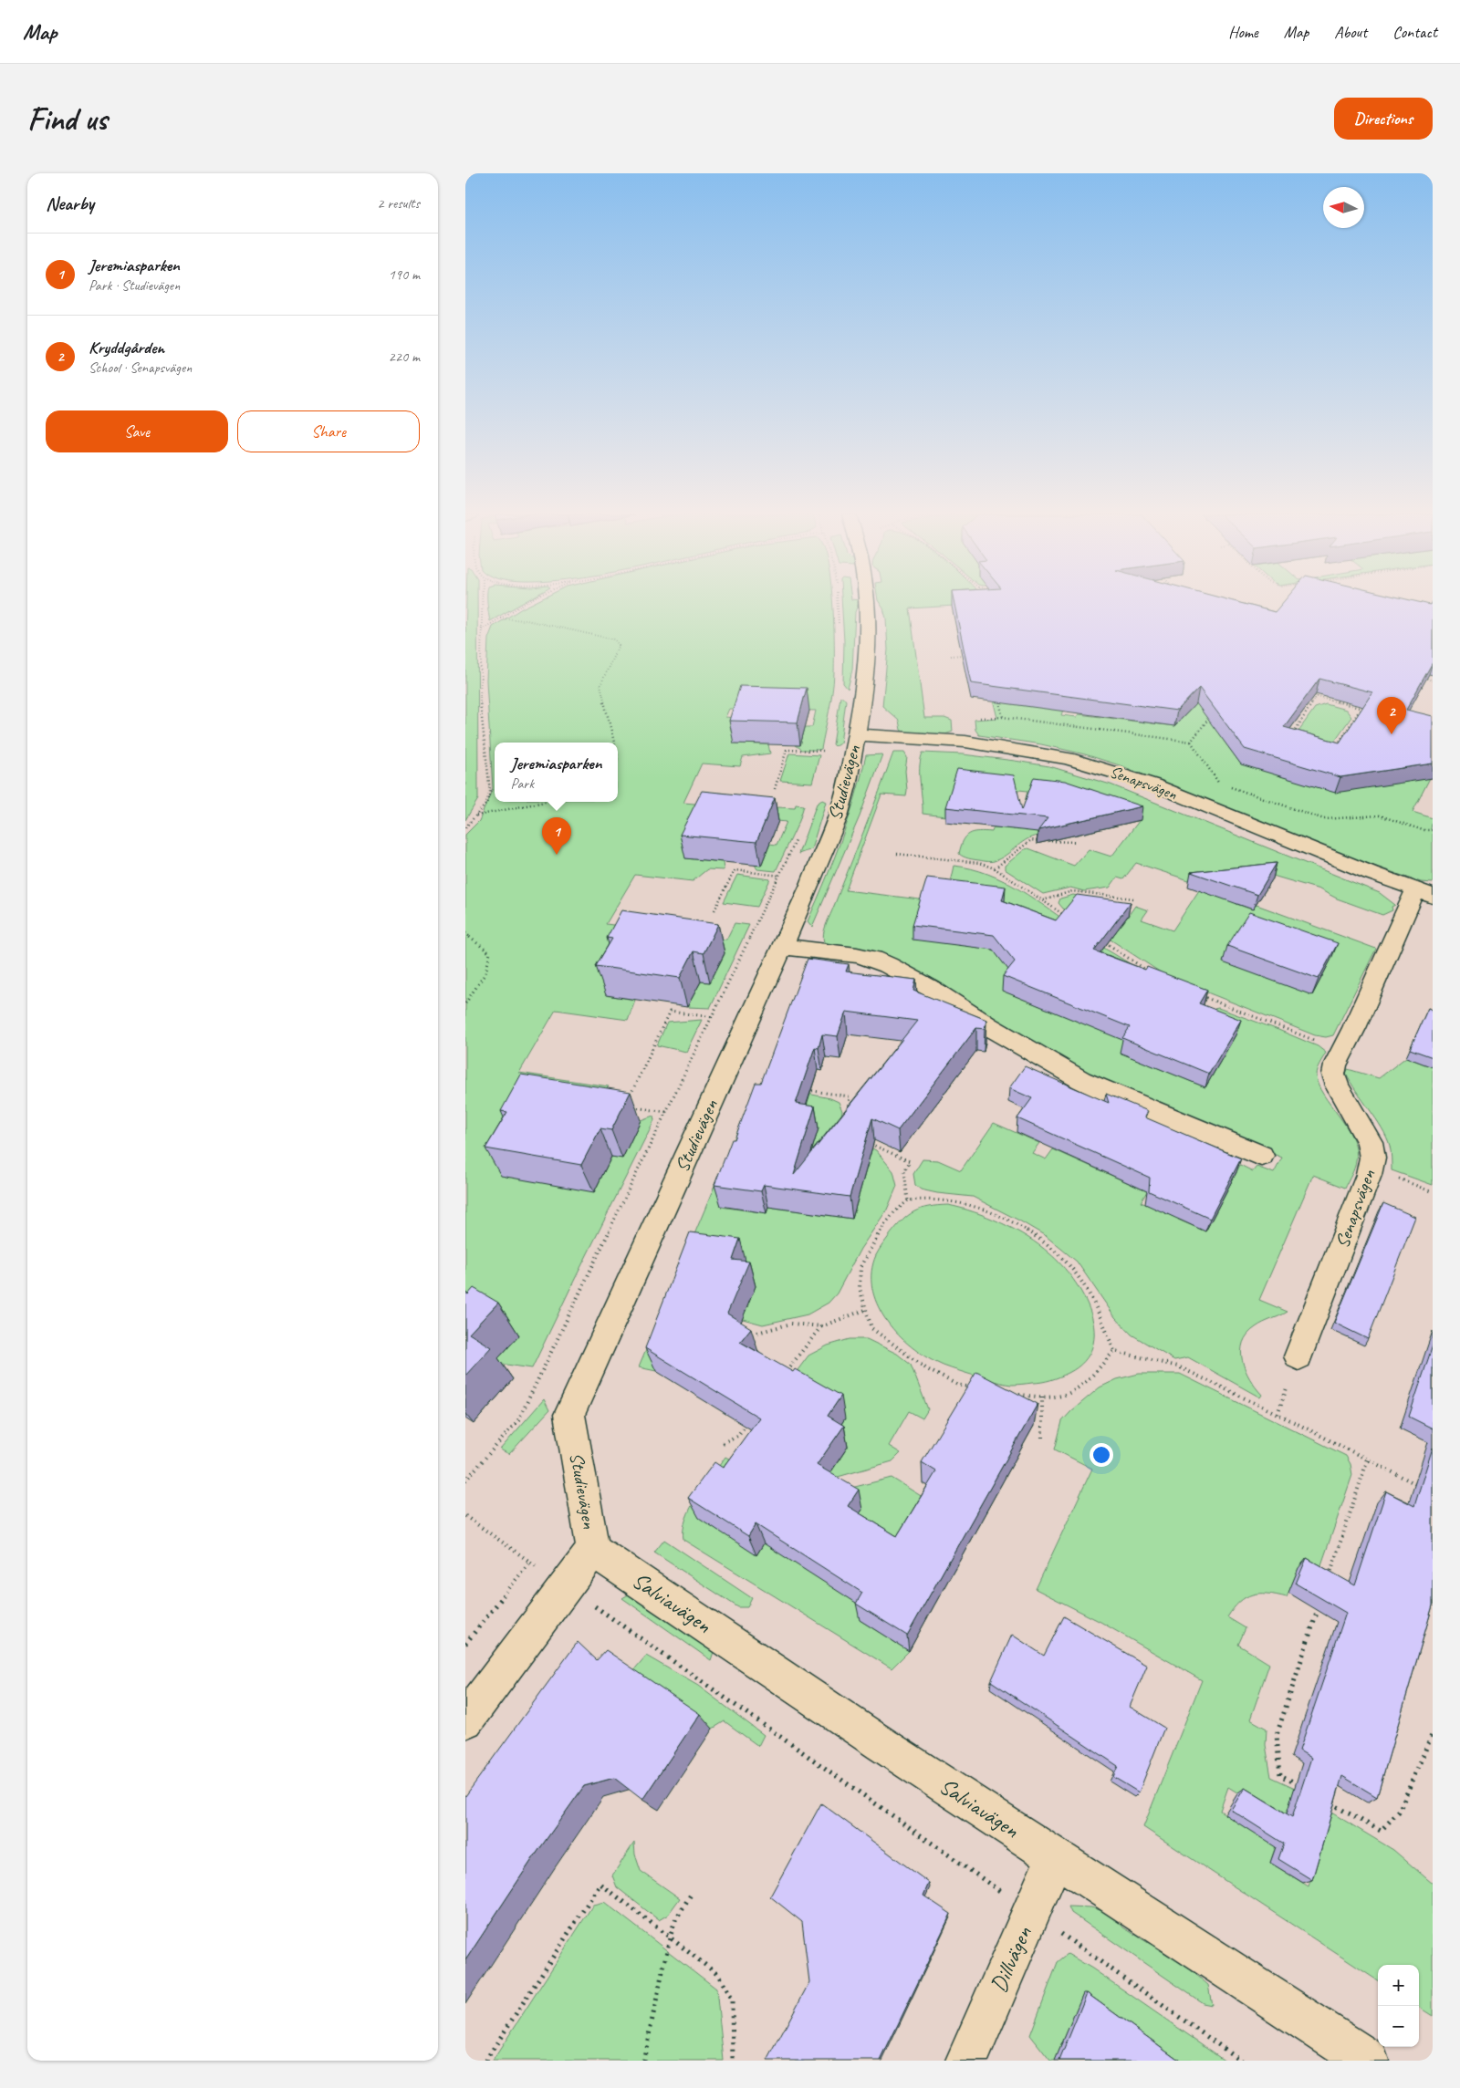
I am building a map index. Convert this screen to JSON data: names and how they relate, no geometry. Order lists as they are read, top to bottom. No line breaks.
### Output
{"streets":{"street":["Studievägen","Senapsvägen","Salviavägen","Dillvägen"]},"crossings":[["Studievägen","Senapsvägen"],["Studievägen","Salviavägen"],["Salviavägen","Dillvägen"]],"north":"left","page":{"header":"Map","nav":["Home","Map","About","Contact"],"buttons":["Directions",["Save","Share"]],"title":"Find us","heading":["Nearby","2 results"],"list":[{"mark":"1","name":"Jeremiasparken","note":"Park · Studievägen","value":"190 m"},{"mark":"2","name":"Kryddgården","note":"School · Senapsvägen","value":"220 m"}],"pins":["2","1"],"popup":["Jeremiasparken","Park"],"map_buttons":["+","−"]}}
